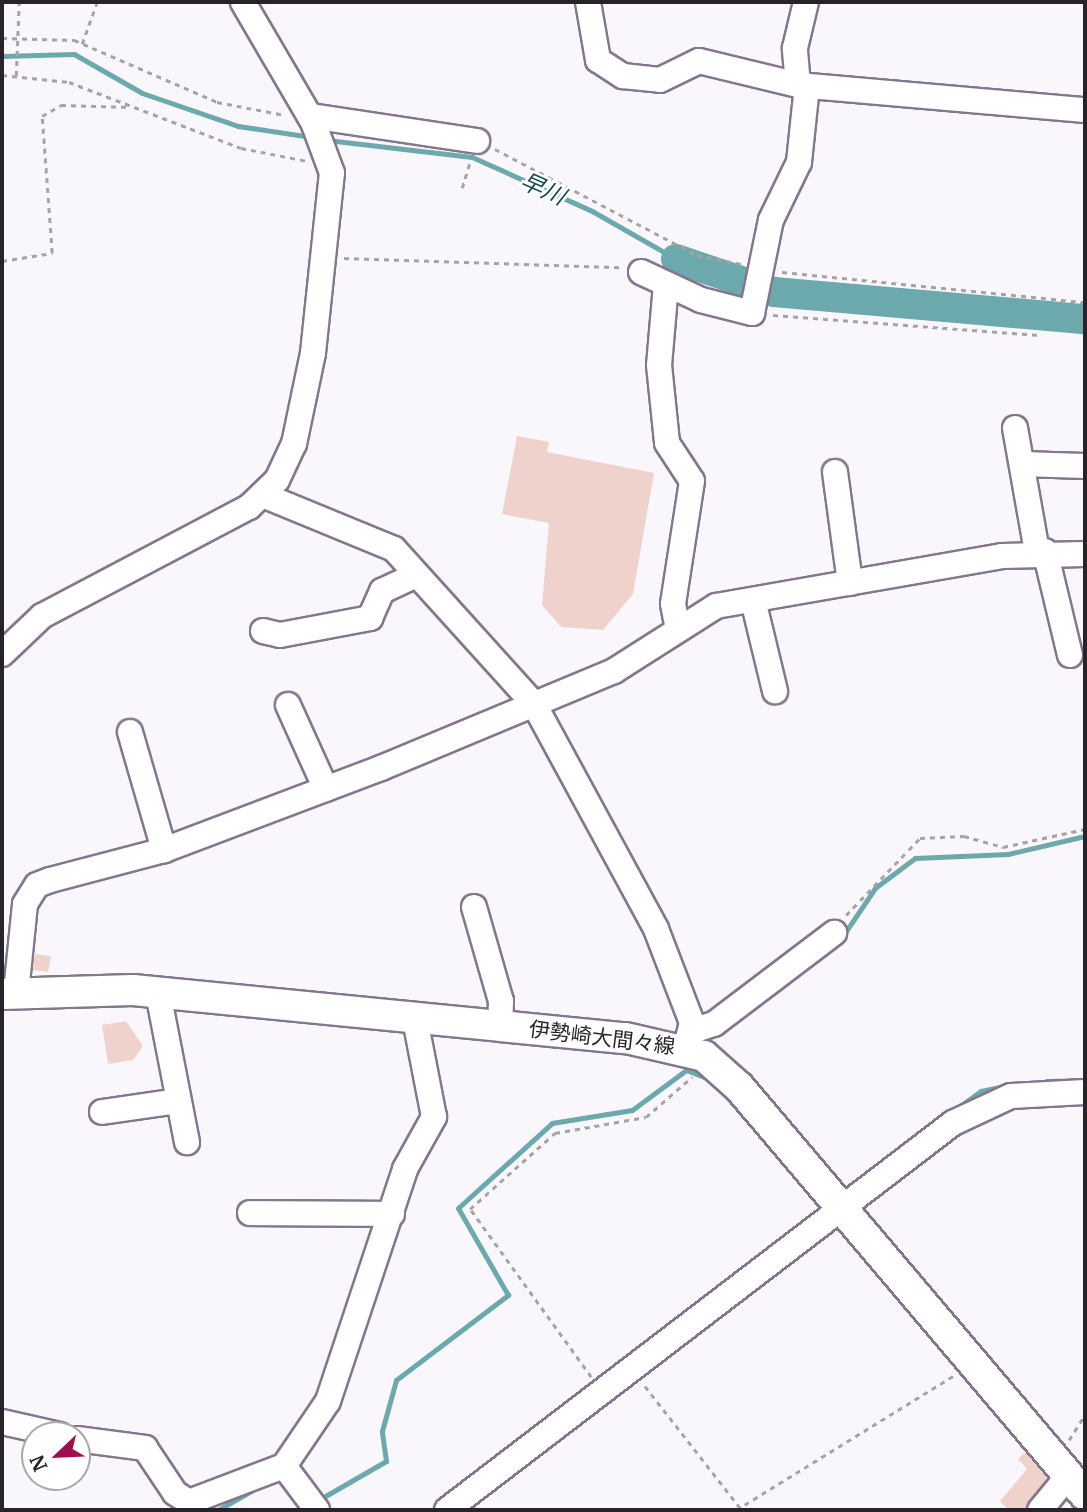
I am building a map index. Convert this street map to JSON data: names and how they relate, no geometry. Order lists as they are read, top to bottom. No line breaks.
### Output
{"streets":{"main road":["伊勢崎大間々線"]},"water":["早川"],"north":"bottom left"}
